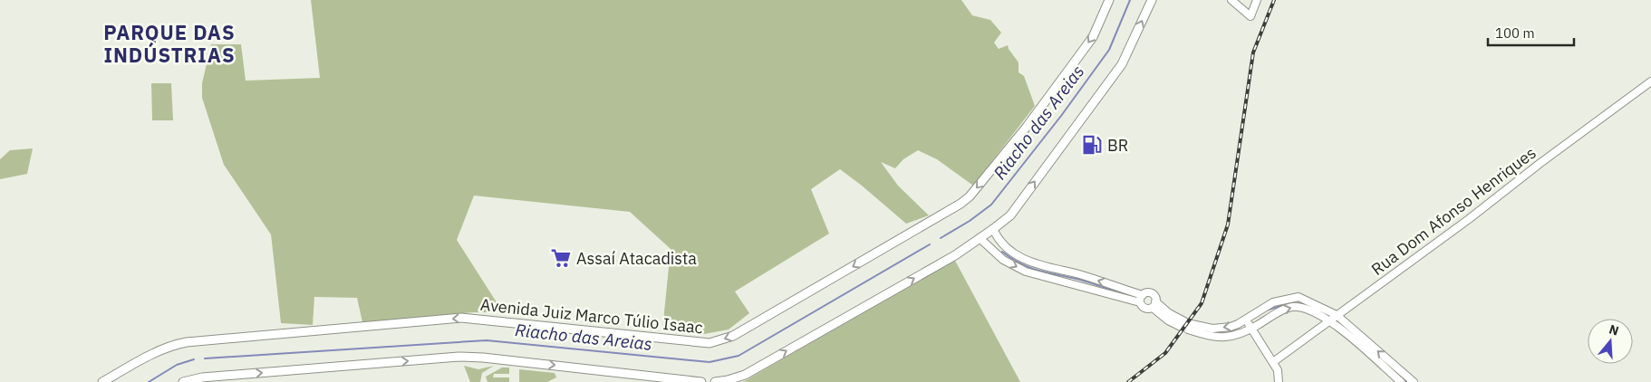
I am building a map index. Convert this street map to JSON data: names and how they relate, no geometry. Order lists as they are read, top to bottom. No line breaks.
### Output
{"streets":{"main road":["Avenida Juiz Marco Túlio Isaac"],"street":["Rua Dom Afonso Henriques"]},"districts":["PARQUE DAS INDÚSTRIAS"],"water":["Riacho das Areias"],"places":{"fuel station":["BR"],"supermarket":["Assaí Atacadista"]},"scale_bar":"100 m","north":"top"}
